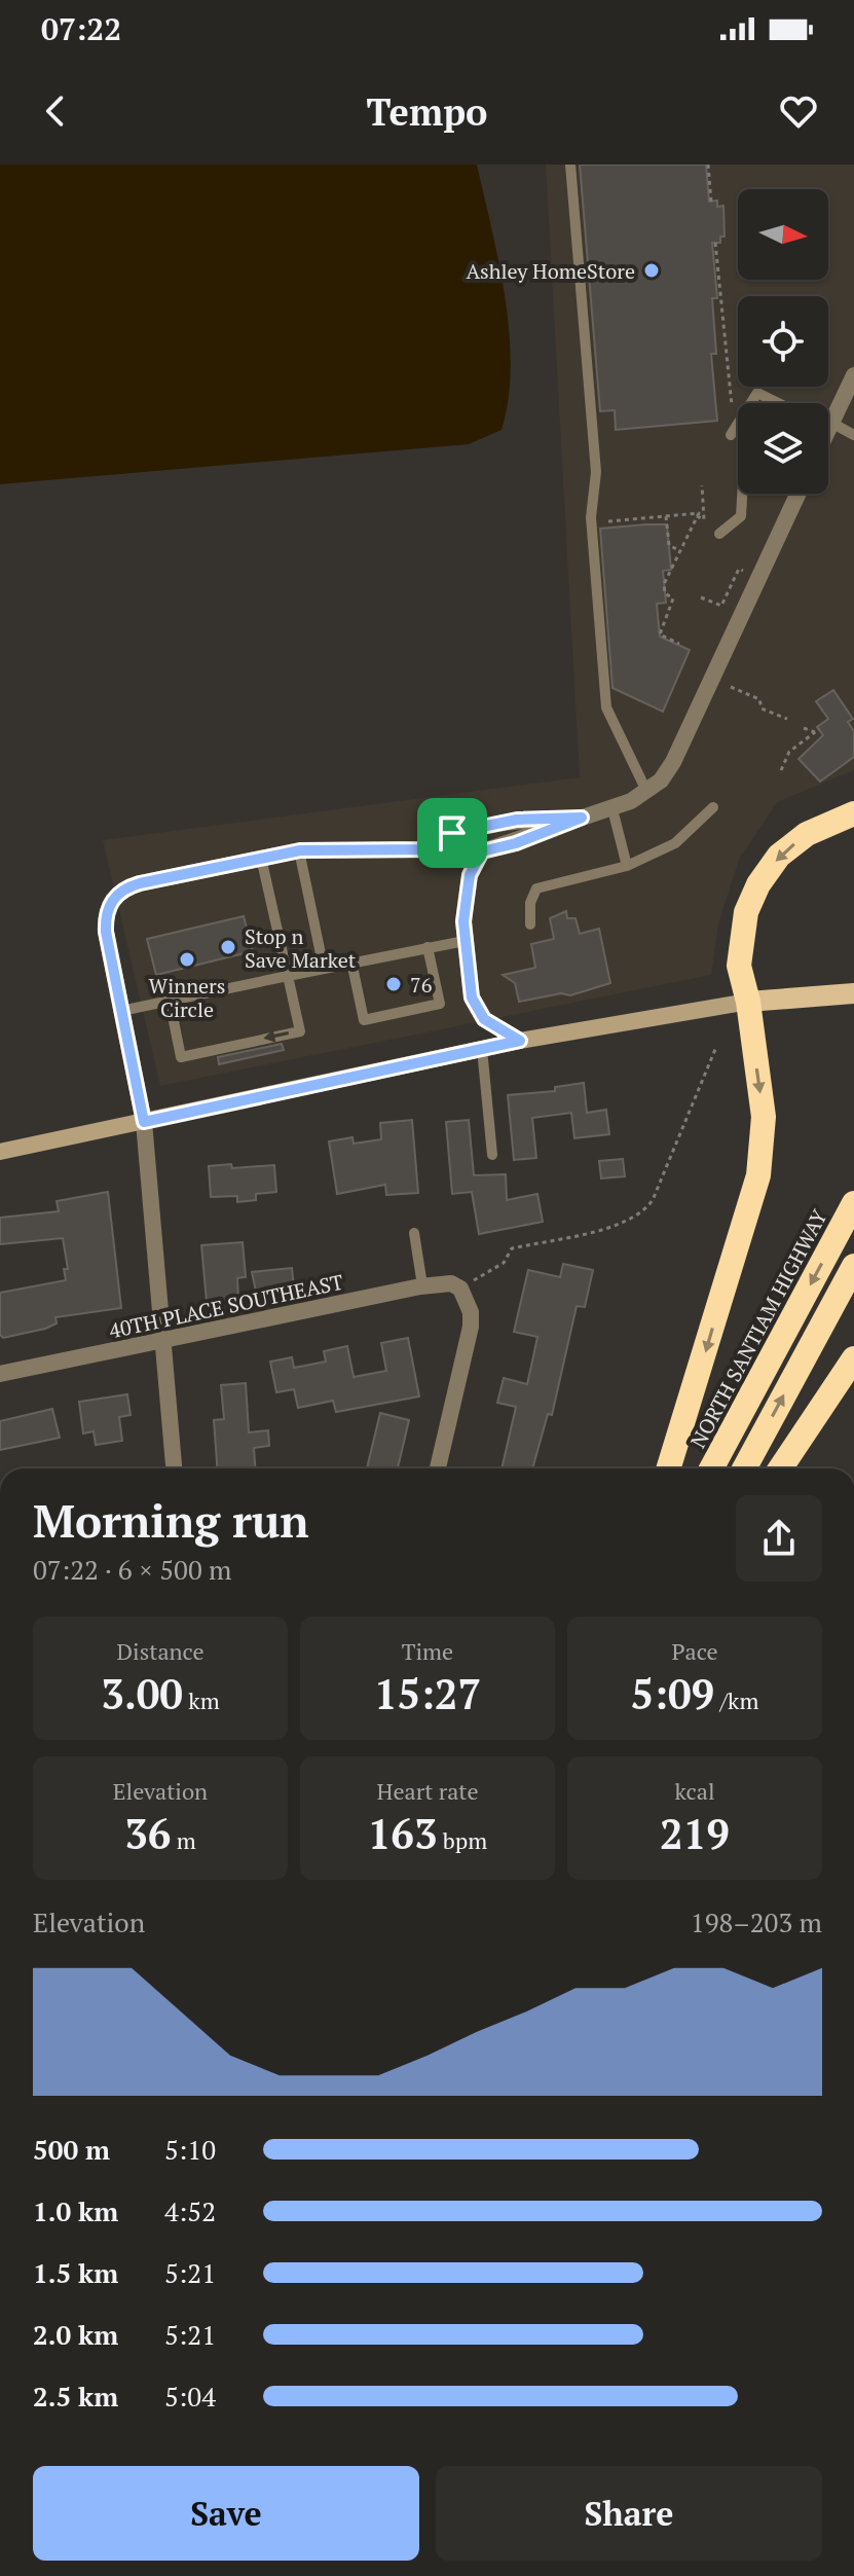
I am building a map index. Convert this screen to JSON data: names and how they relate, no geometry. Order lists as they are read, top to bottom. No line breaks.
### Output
{"streets":{"highway":["NORTH SANTIAM HIGHWAY"],"street":["40TH PLACE SOUTHEAST"]},"places":["Ashley HomeStore","Stop n Save Market","Winners Circle","76"],"north":"right","page":{"status":"07:22","header":"Tempo","heading":["Morning run","07:22 · 6 × 500 m"],"stats":[["Distance","3.00 km"],["Time","15:27"],["Pace","5:09 /km"],["Elevation","36 m"],["Heart rate","163 bpm"],["kcal","219"]],"chart":["Elevation","198–203 m"],"list":[{"name":"500 m","note":"5:10"},{"name":"1.0 km","note":"4:52"},{"name":"1.5 km","note":"5:21"},{"name":"2.0 km","note":"5:21"},{"name":"2.5 km","note":"5:04"}],"buttons":["Save","Share"]}}
